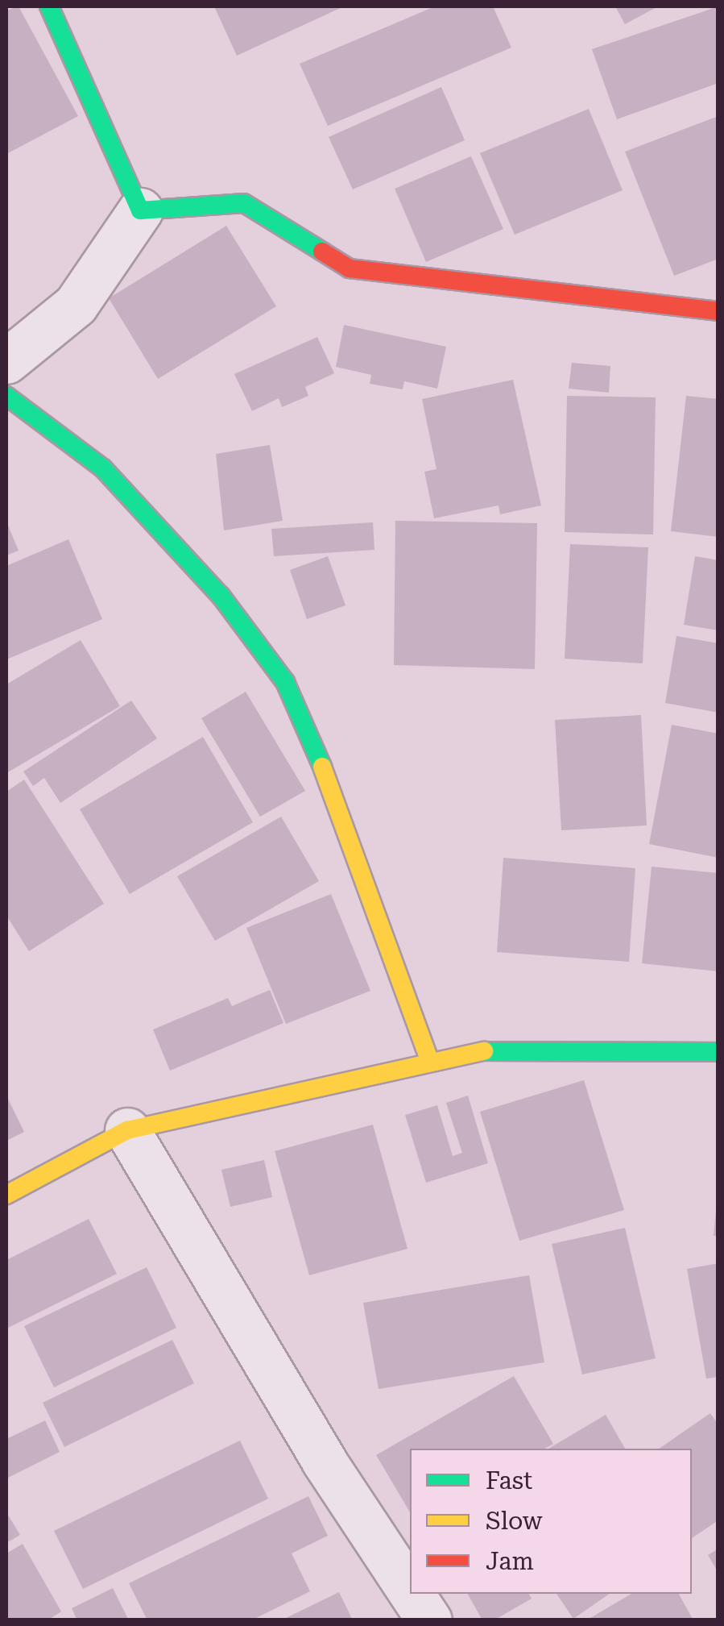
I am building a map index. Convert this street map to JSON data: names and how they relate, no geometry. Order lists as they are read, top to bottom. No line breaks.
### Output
{"legend":["Fast","Slow","Jam"]}
